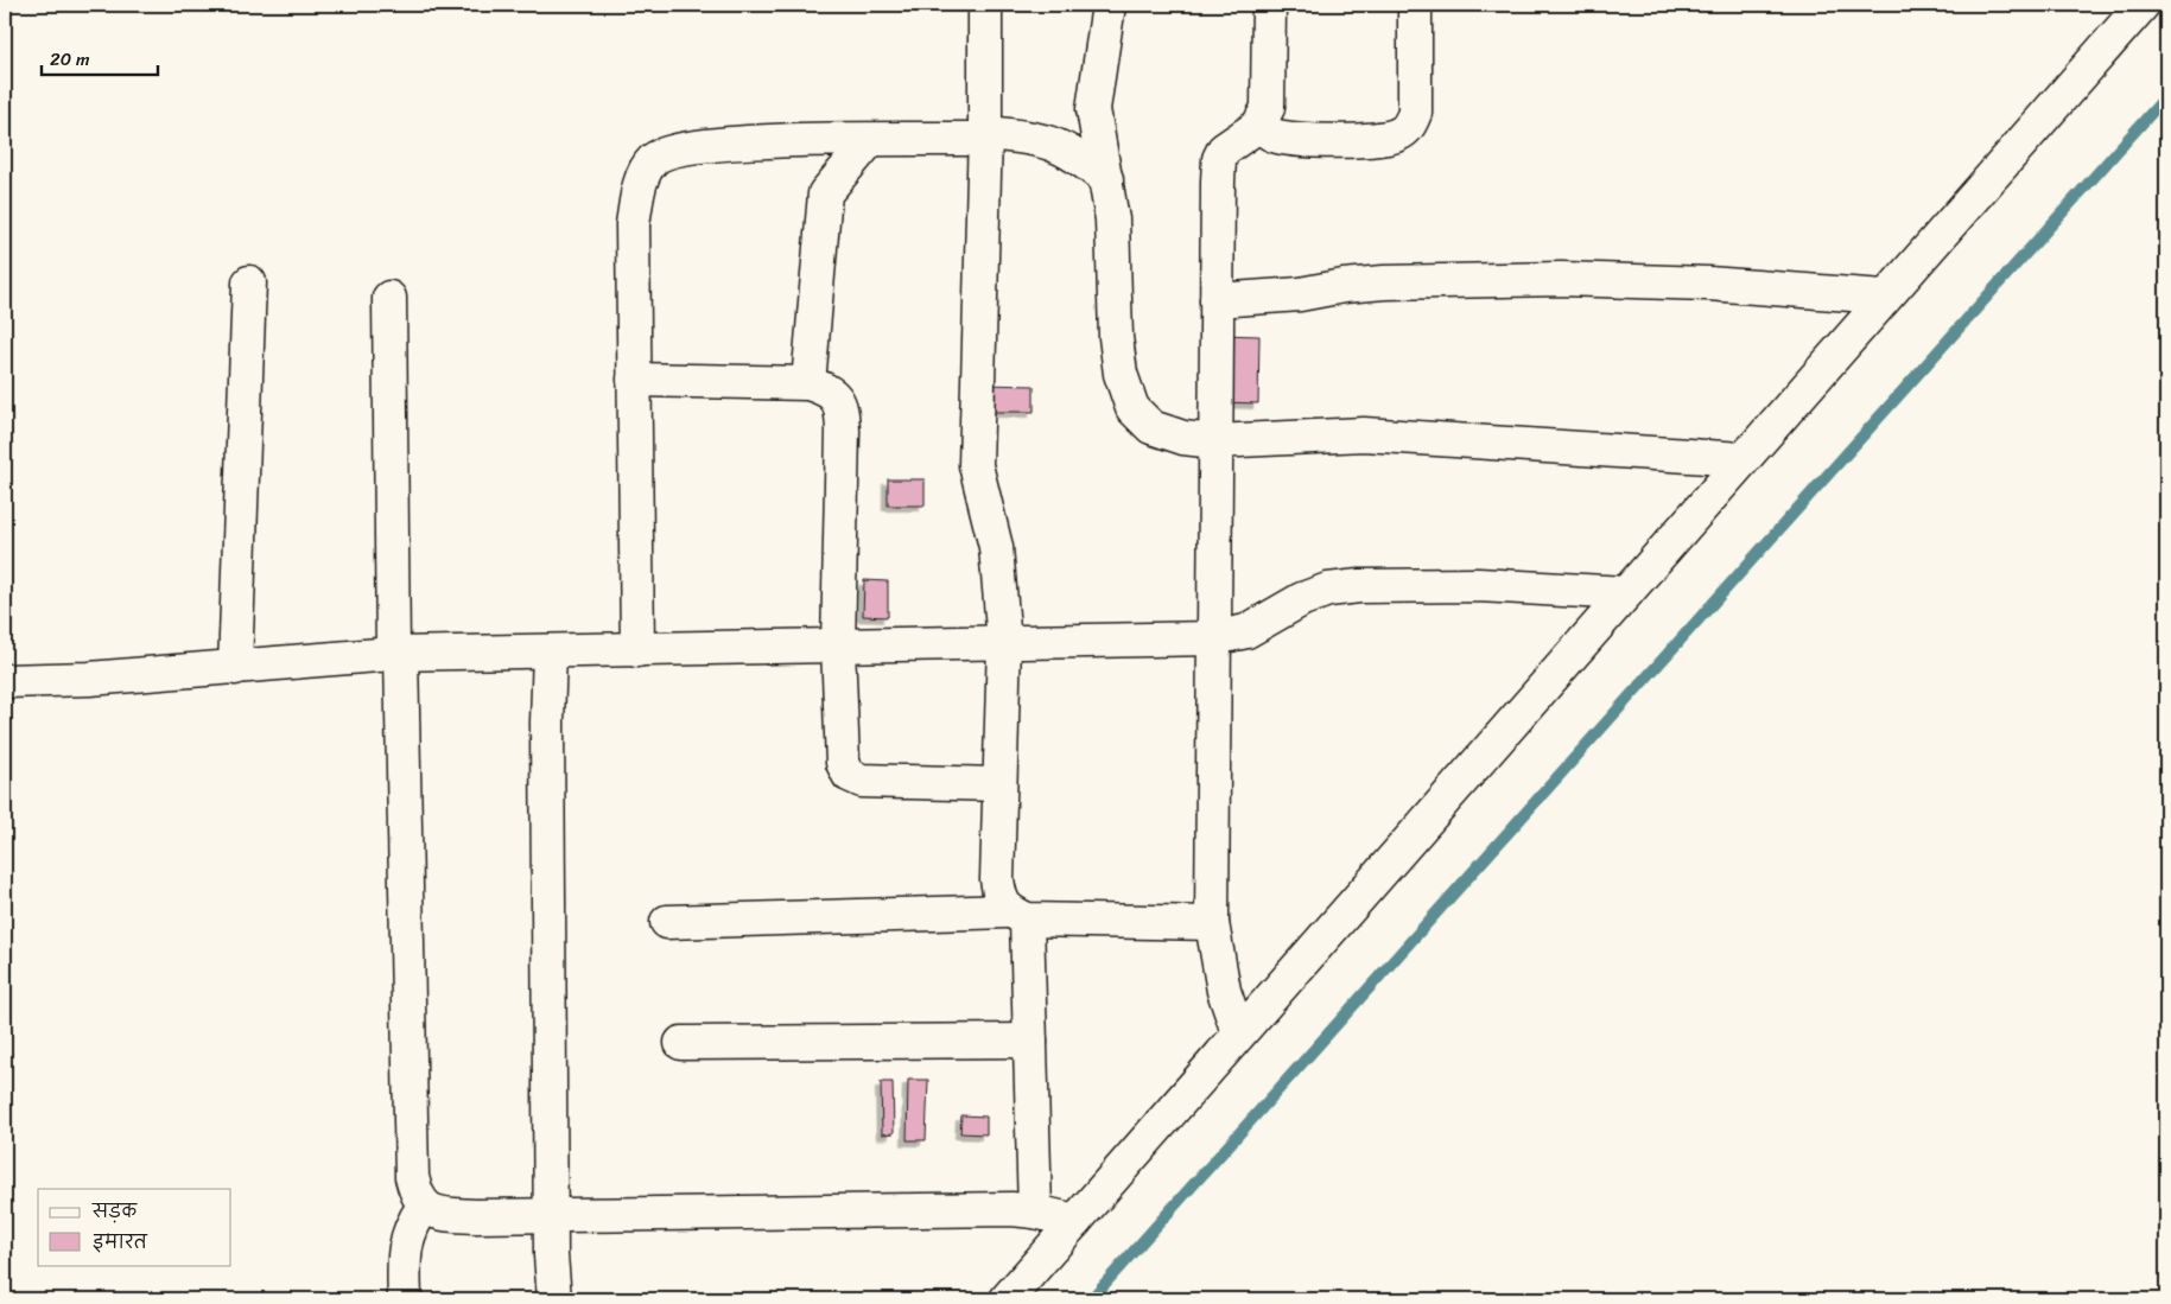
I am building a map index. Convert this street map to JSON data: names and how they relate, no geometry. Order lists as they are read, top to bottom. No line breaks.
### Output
{"legend":["सड़क","इमारत"],"scale_bar":"20 m"}
